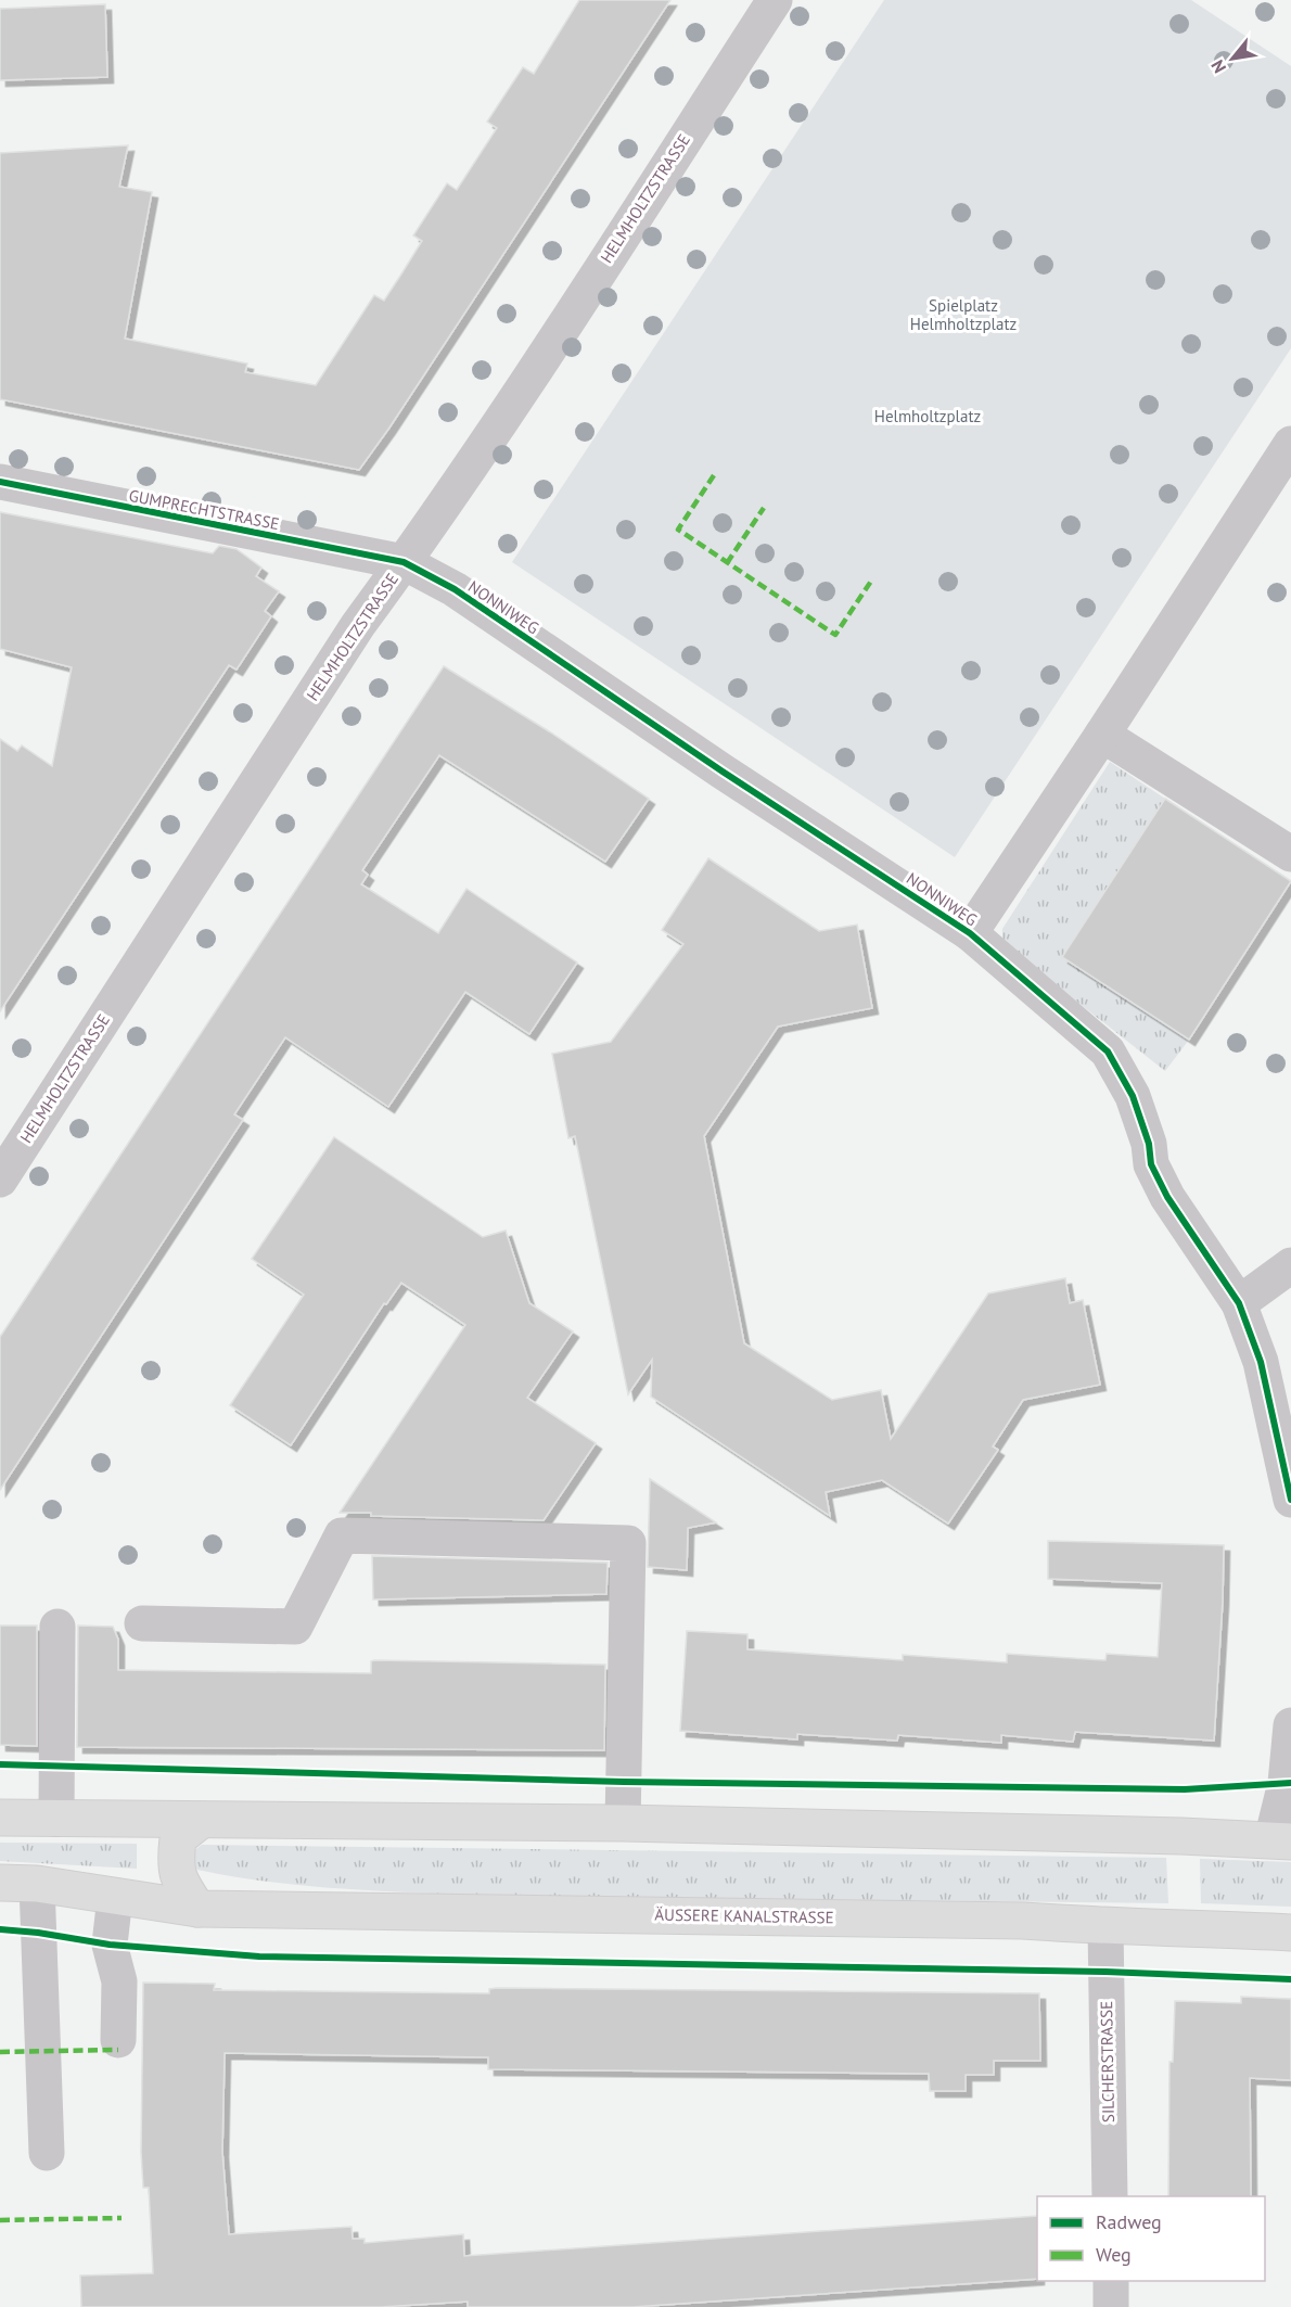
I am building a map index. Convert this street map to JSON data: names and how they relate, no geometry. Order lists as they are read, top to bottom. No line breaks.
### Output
{"streets":{"main road":["ÄUSSERE KANALSTRASSE"],"street":["HELMHOLTZSTRASSE","GUMPRECHTSTRASSE","NONNIWEG","SILCHERSTRASSE"]},"crossings":[["HELMHOLTZSTRASSE","GUMPRECHTSTRASSE"],["HELMHOLTZSTRASSE","NONNIWEG"],["GUMPRECHTSTRASSE","NONNIWEG"],["ÄUSSERE KANALSTRASSE","SILCHERSTRASSE"]],"parks":["Spielplatz Helmholtzplatz","Helmholtzplatz"],"legend":["Radweg","Weg"],"north":"bottom left"}
